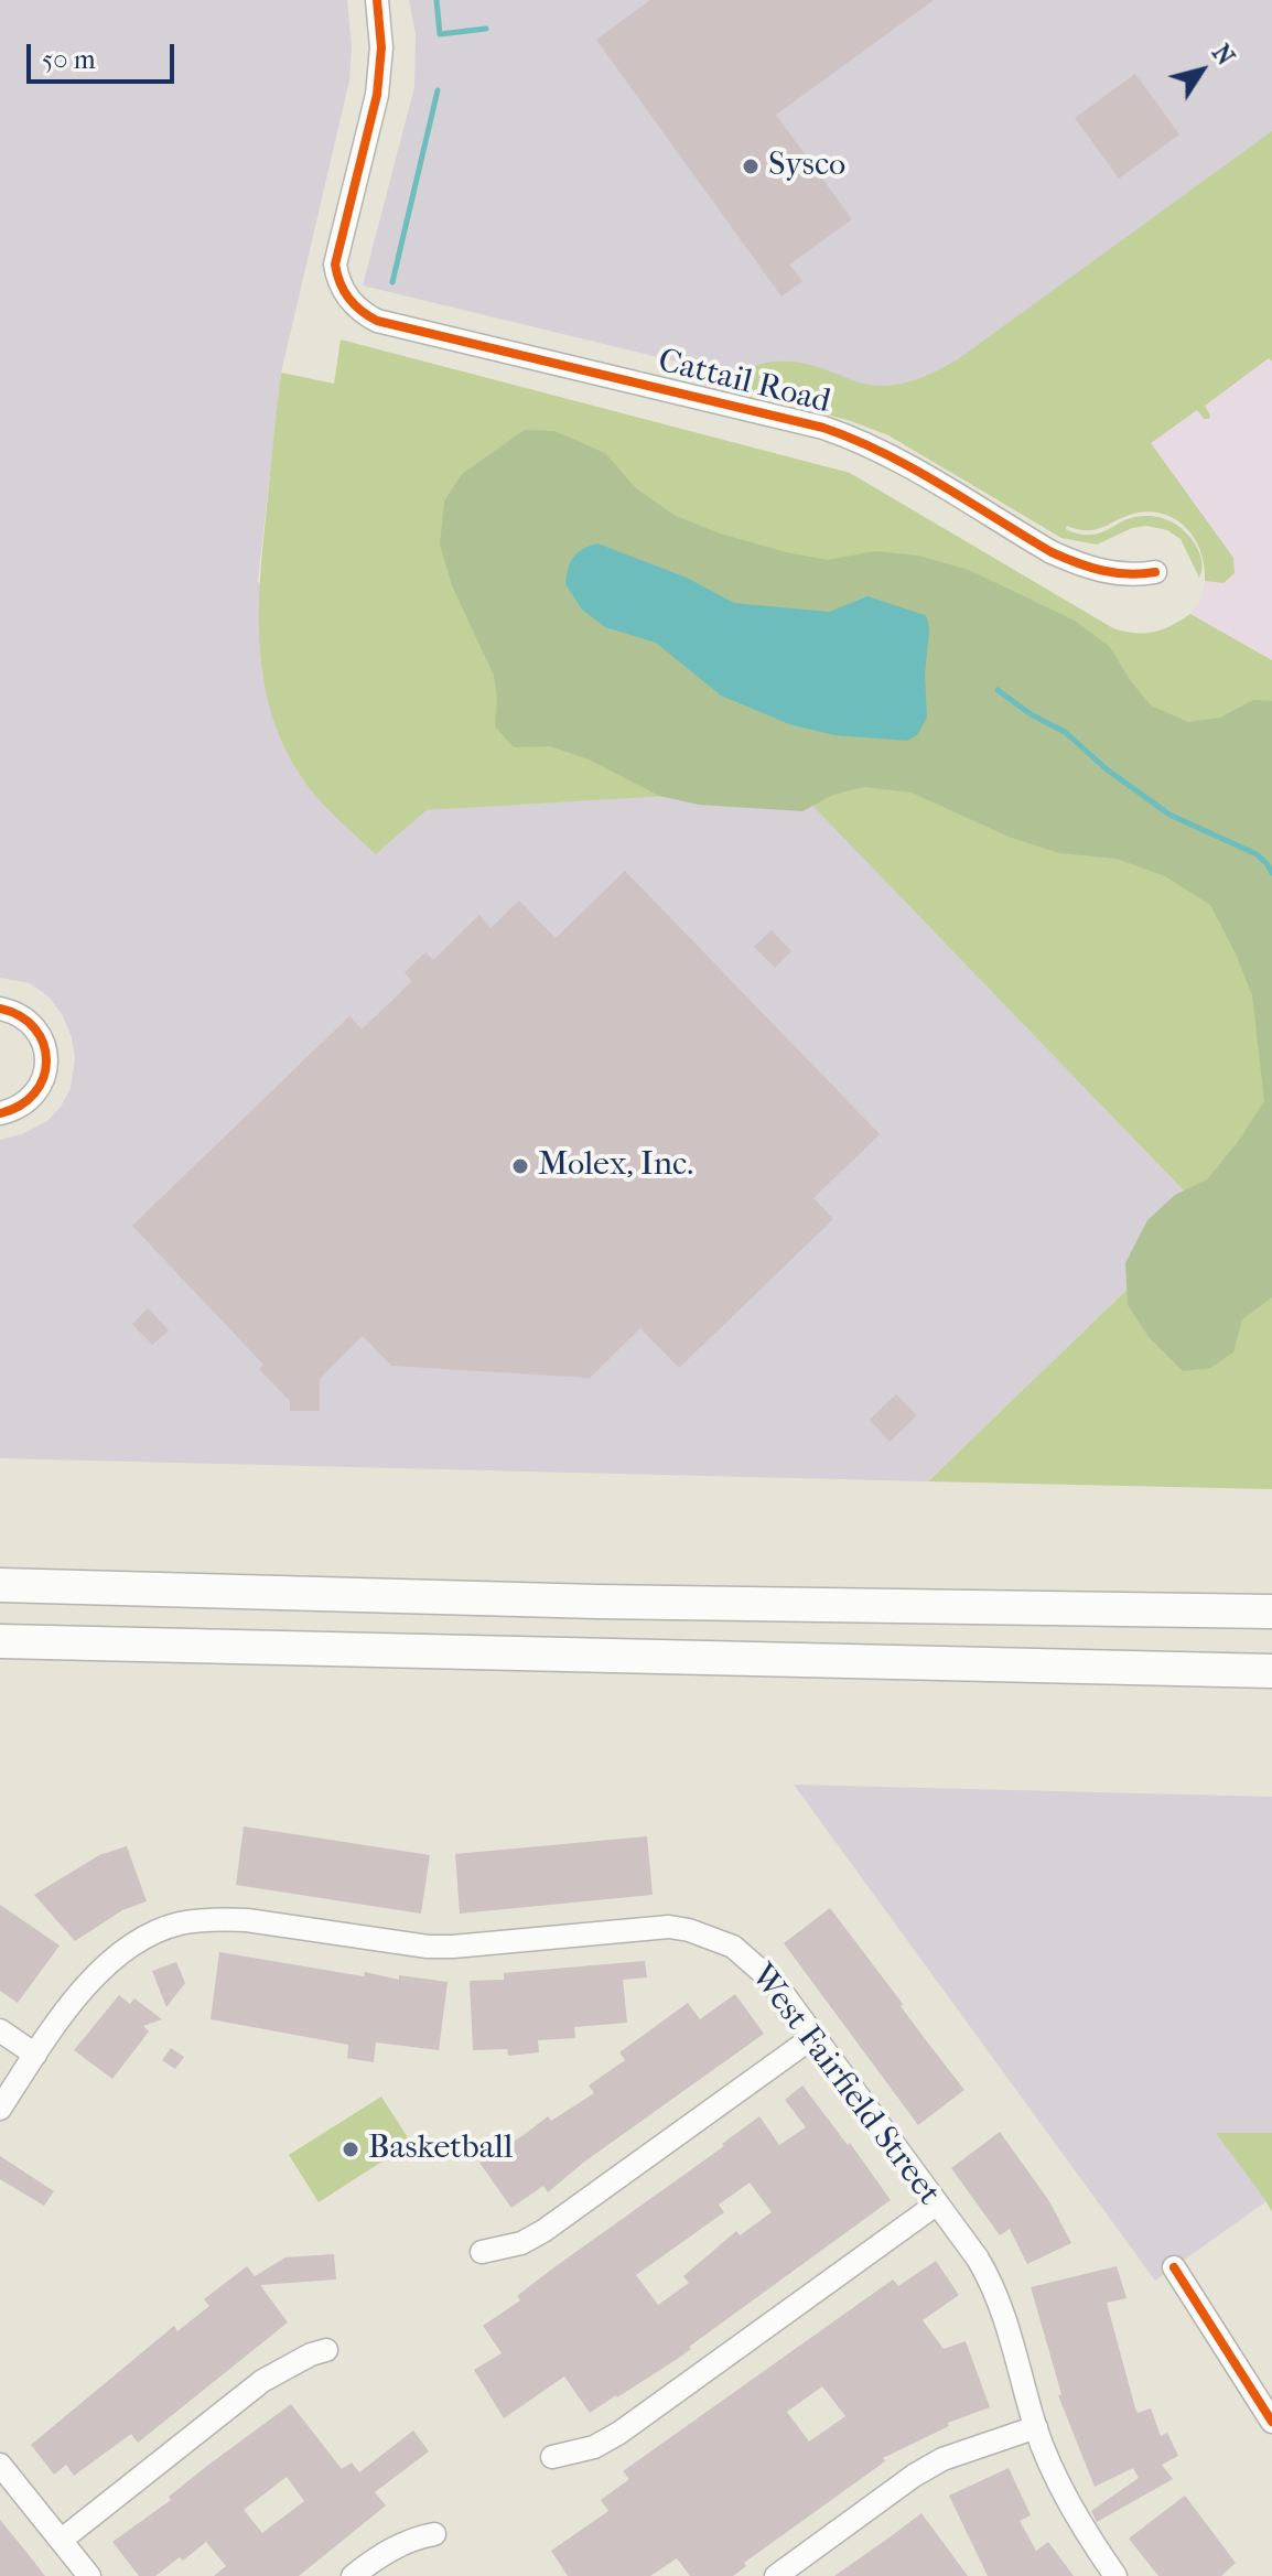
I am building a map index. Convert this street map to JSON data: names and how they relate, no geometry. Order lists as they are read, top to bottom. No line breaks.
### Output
{"streets":{"street":["Cattail Road","West Fairfield Street"]},"places":["Sysco","Molex, Inc.","Basketball"],"scale_bar":"50 m","north":"top right"}
